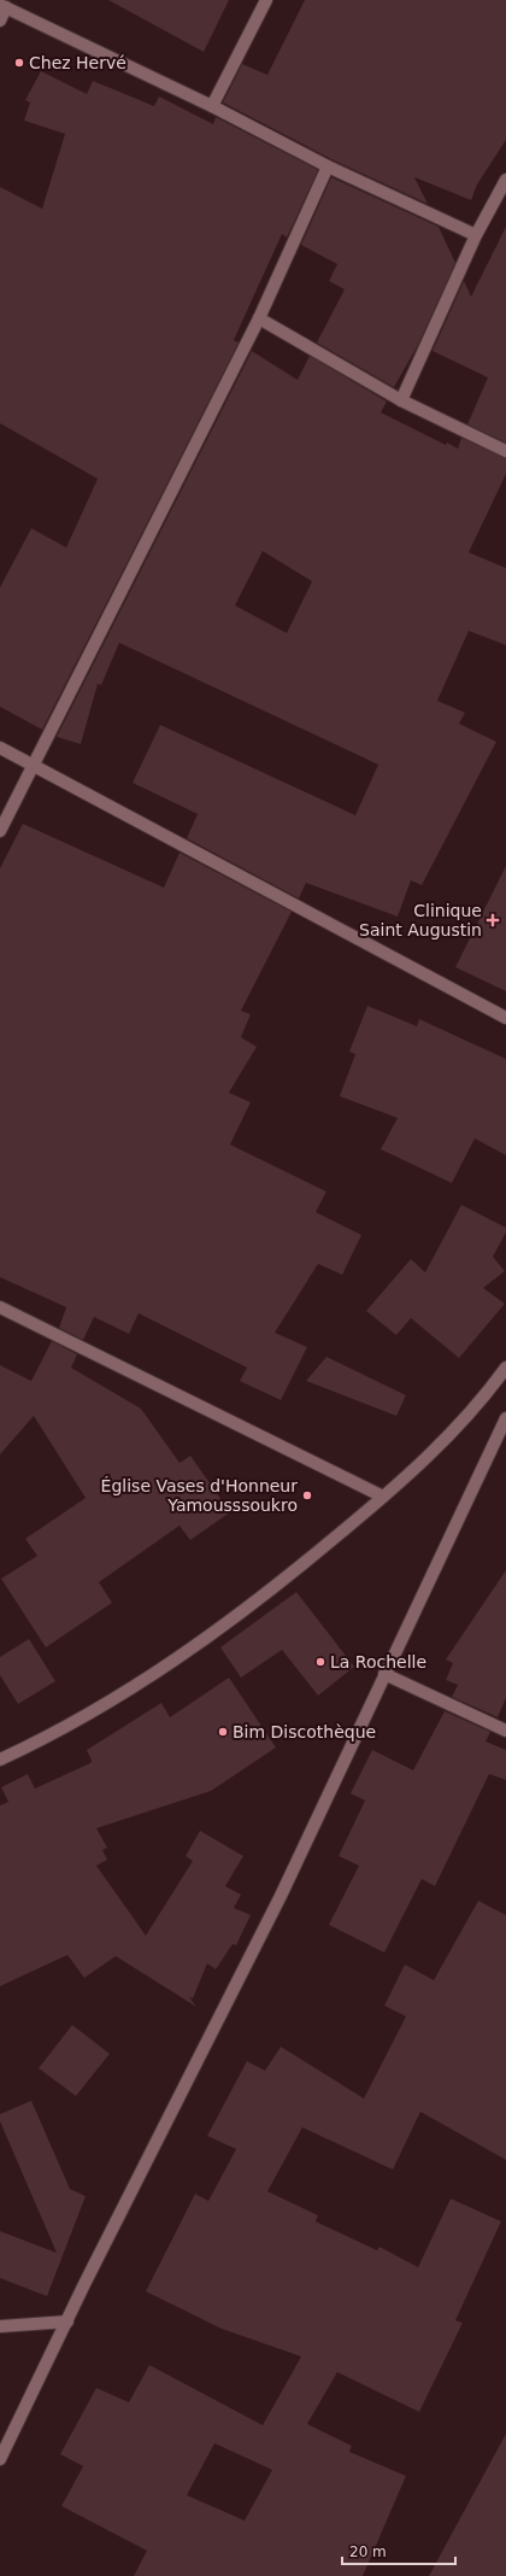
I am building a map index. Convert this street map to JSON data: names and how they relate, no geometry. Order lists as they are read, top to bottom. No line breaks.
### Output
{"places":{"other":["Chez Hervé","Église Vases d'Honneur Yamousssoukro","La Rochelle","Bim Discothèque"],"health":["Clinique Saint Augustin"]},"scale_bar":"20 m"}
